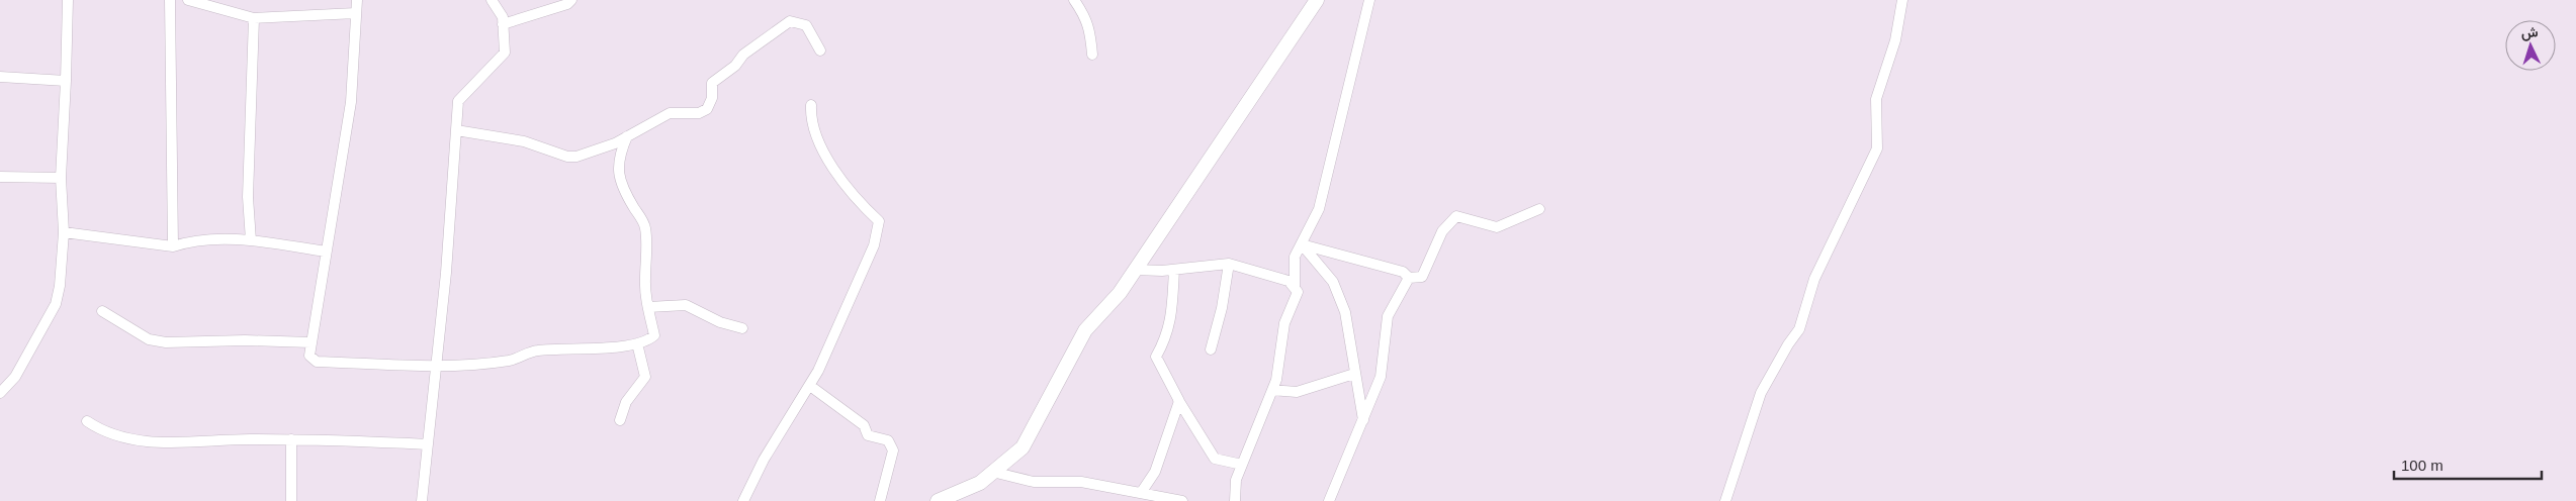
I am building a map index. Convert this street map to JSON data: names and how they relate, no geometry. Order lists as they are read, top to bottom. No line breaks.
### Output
{"scale_bar":"100 m","north":"top"}
